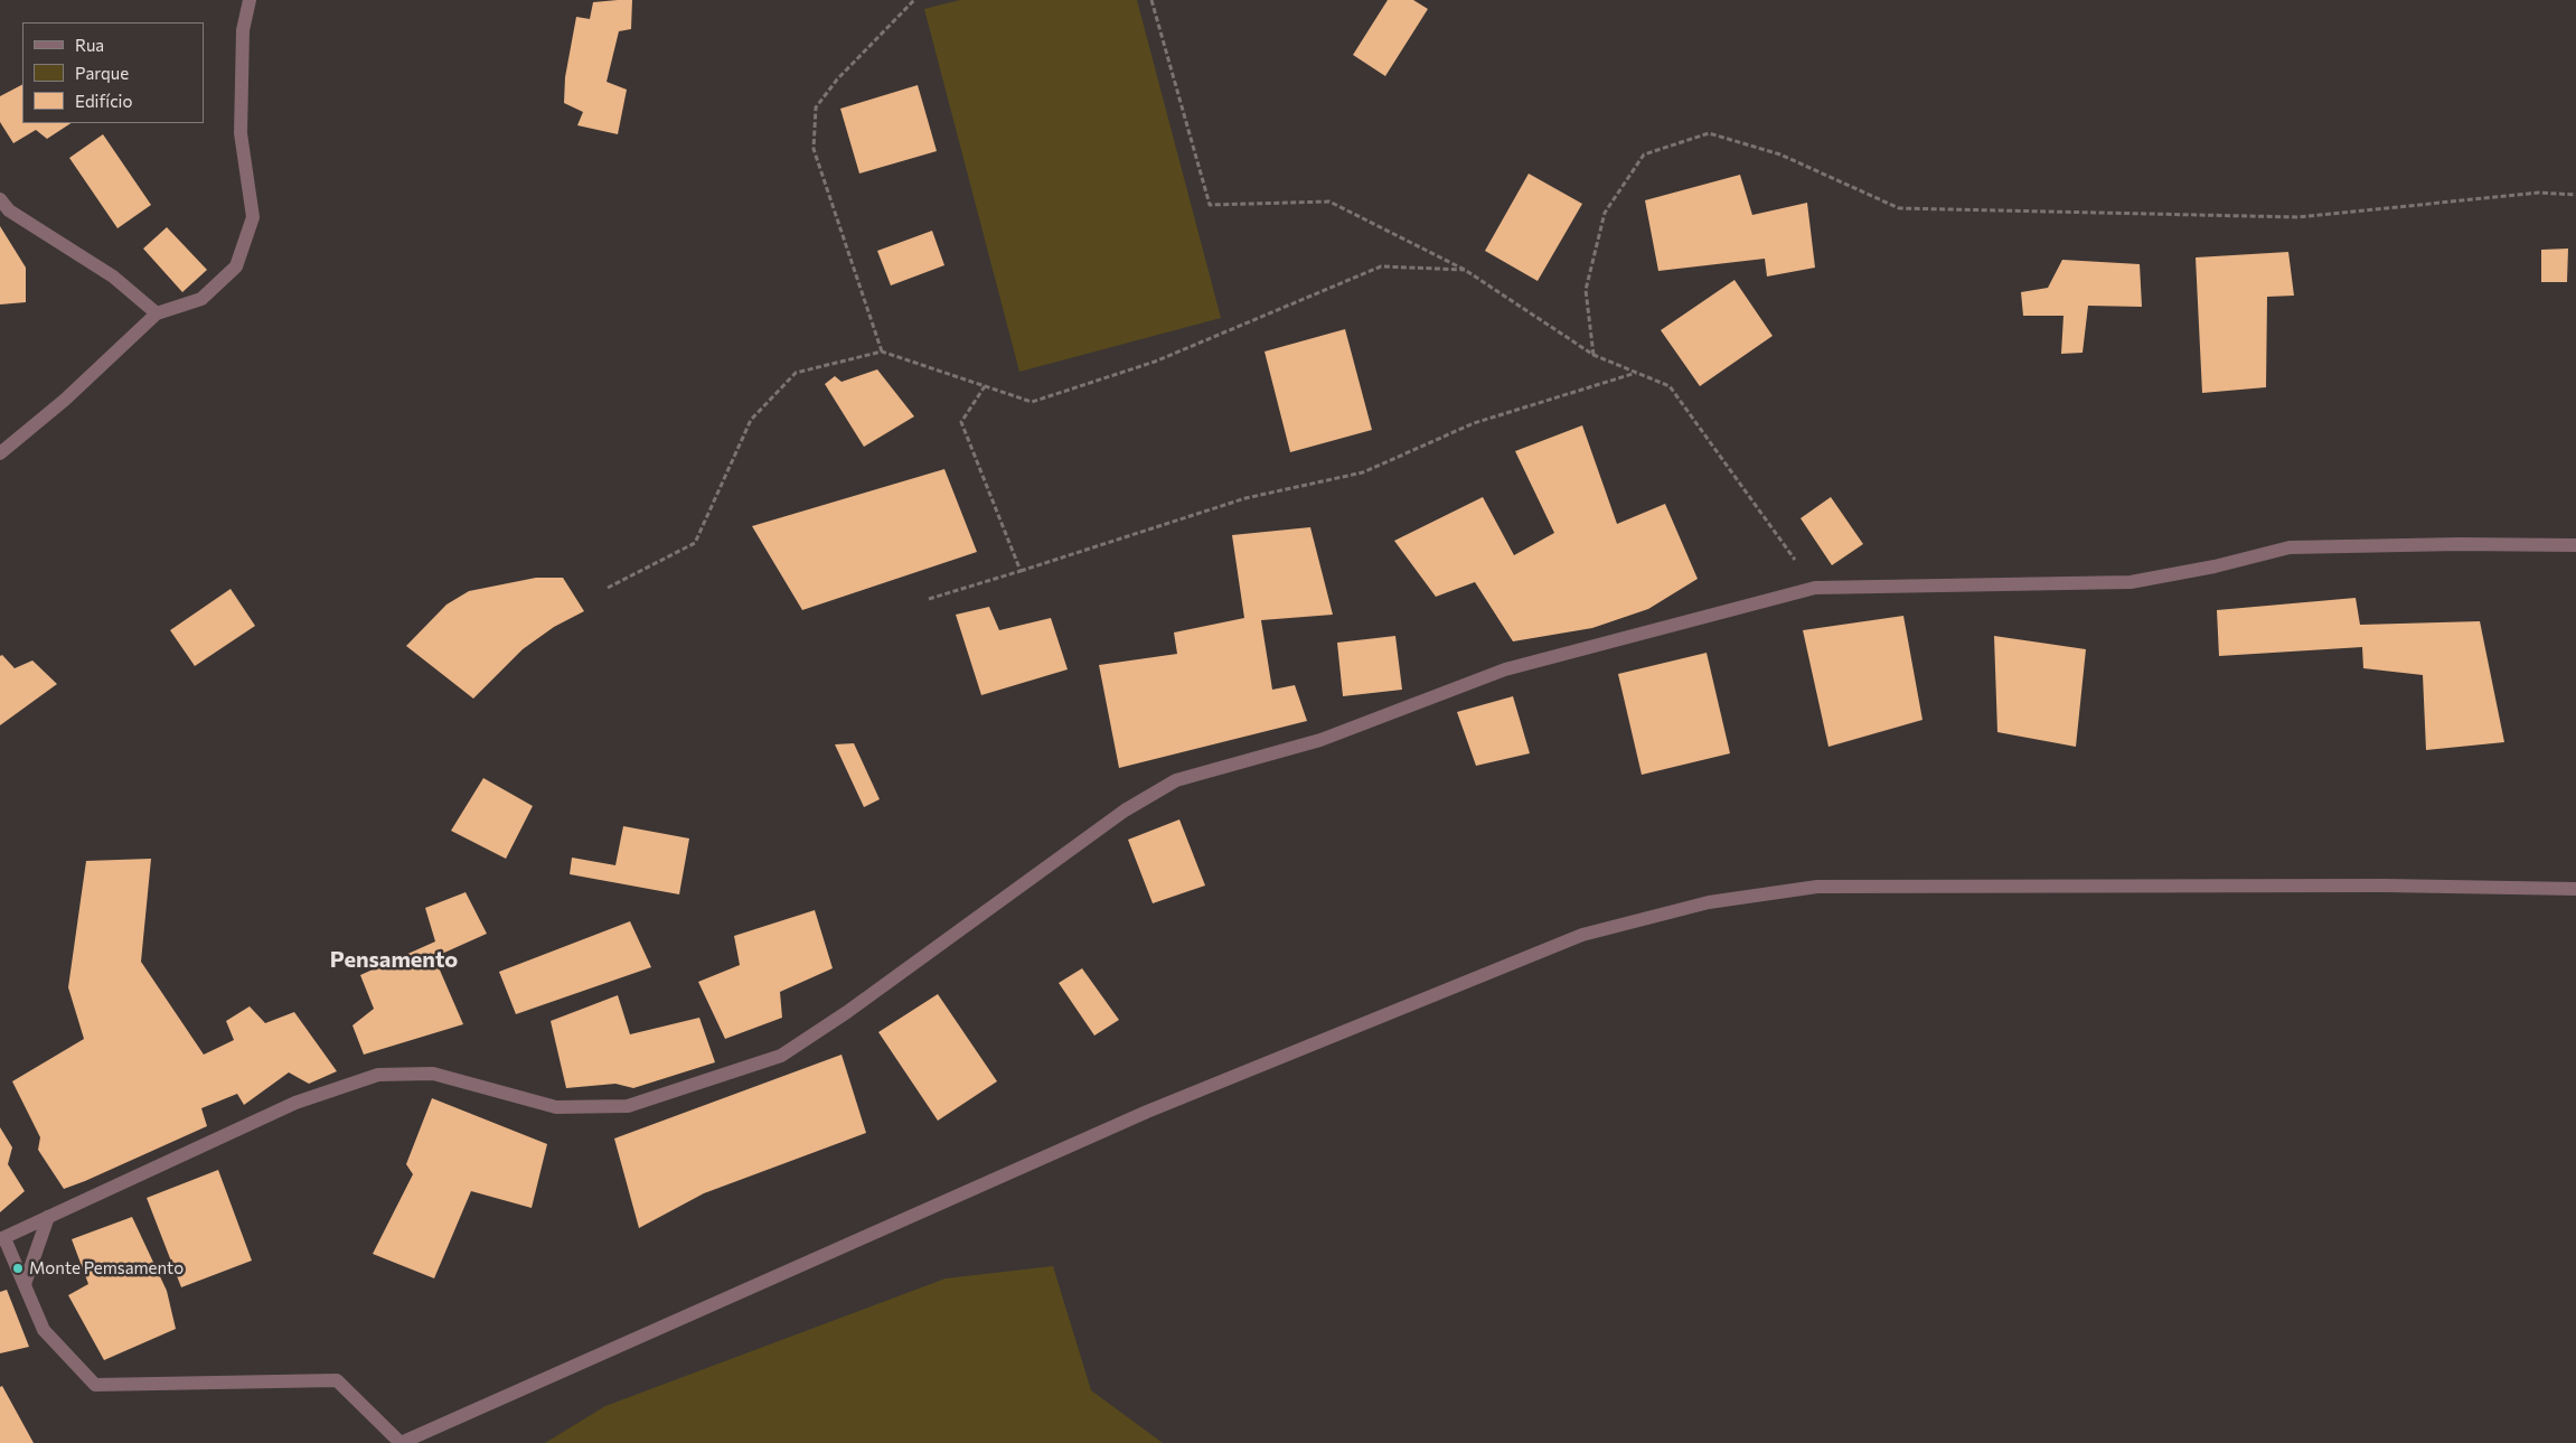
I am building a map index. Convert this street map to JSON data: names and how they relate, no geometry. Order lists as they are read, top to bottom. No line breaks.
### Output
{"districts":["Pensamento"],"places":["Monte Pemsamento"],"legend":["Rua","Parque","Edifício"]}
